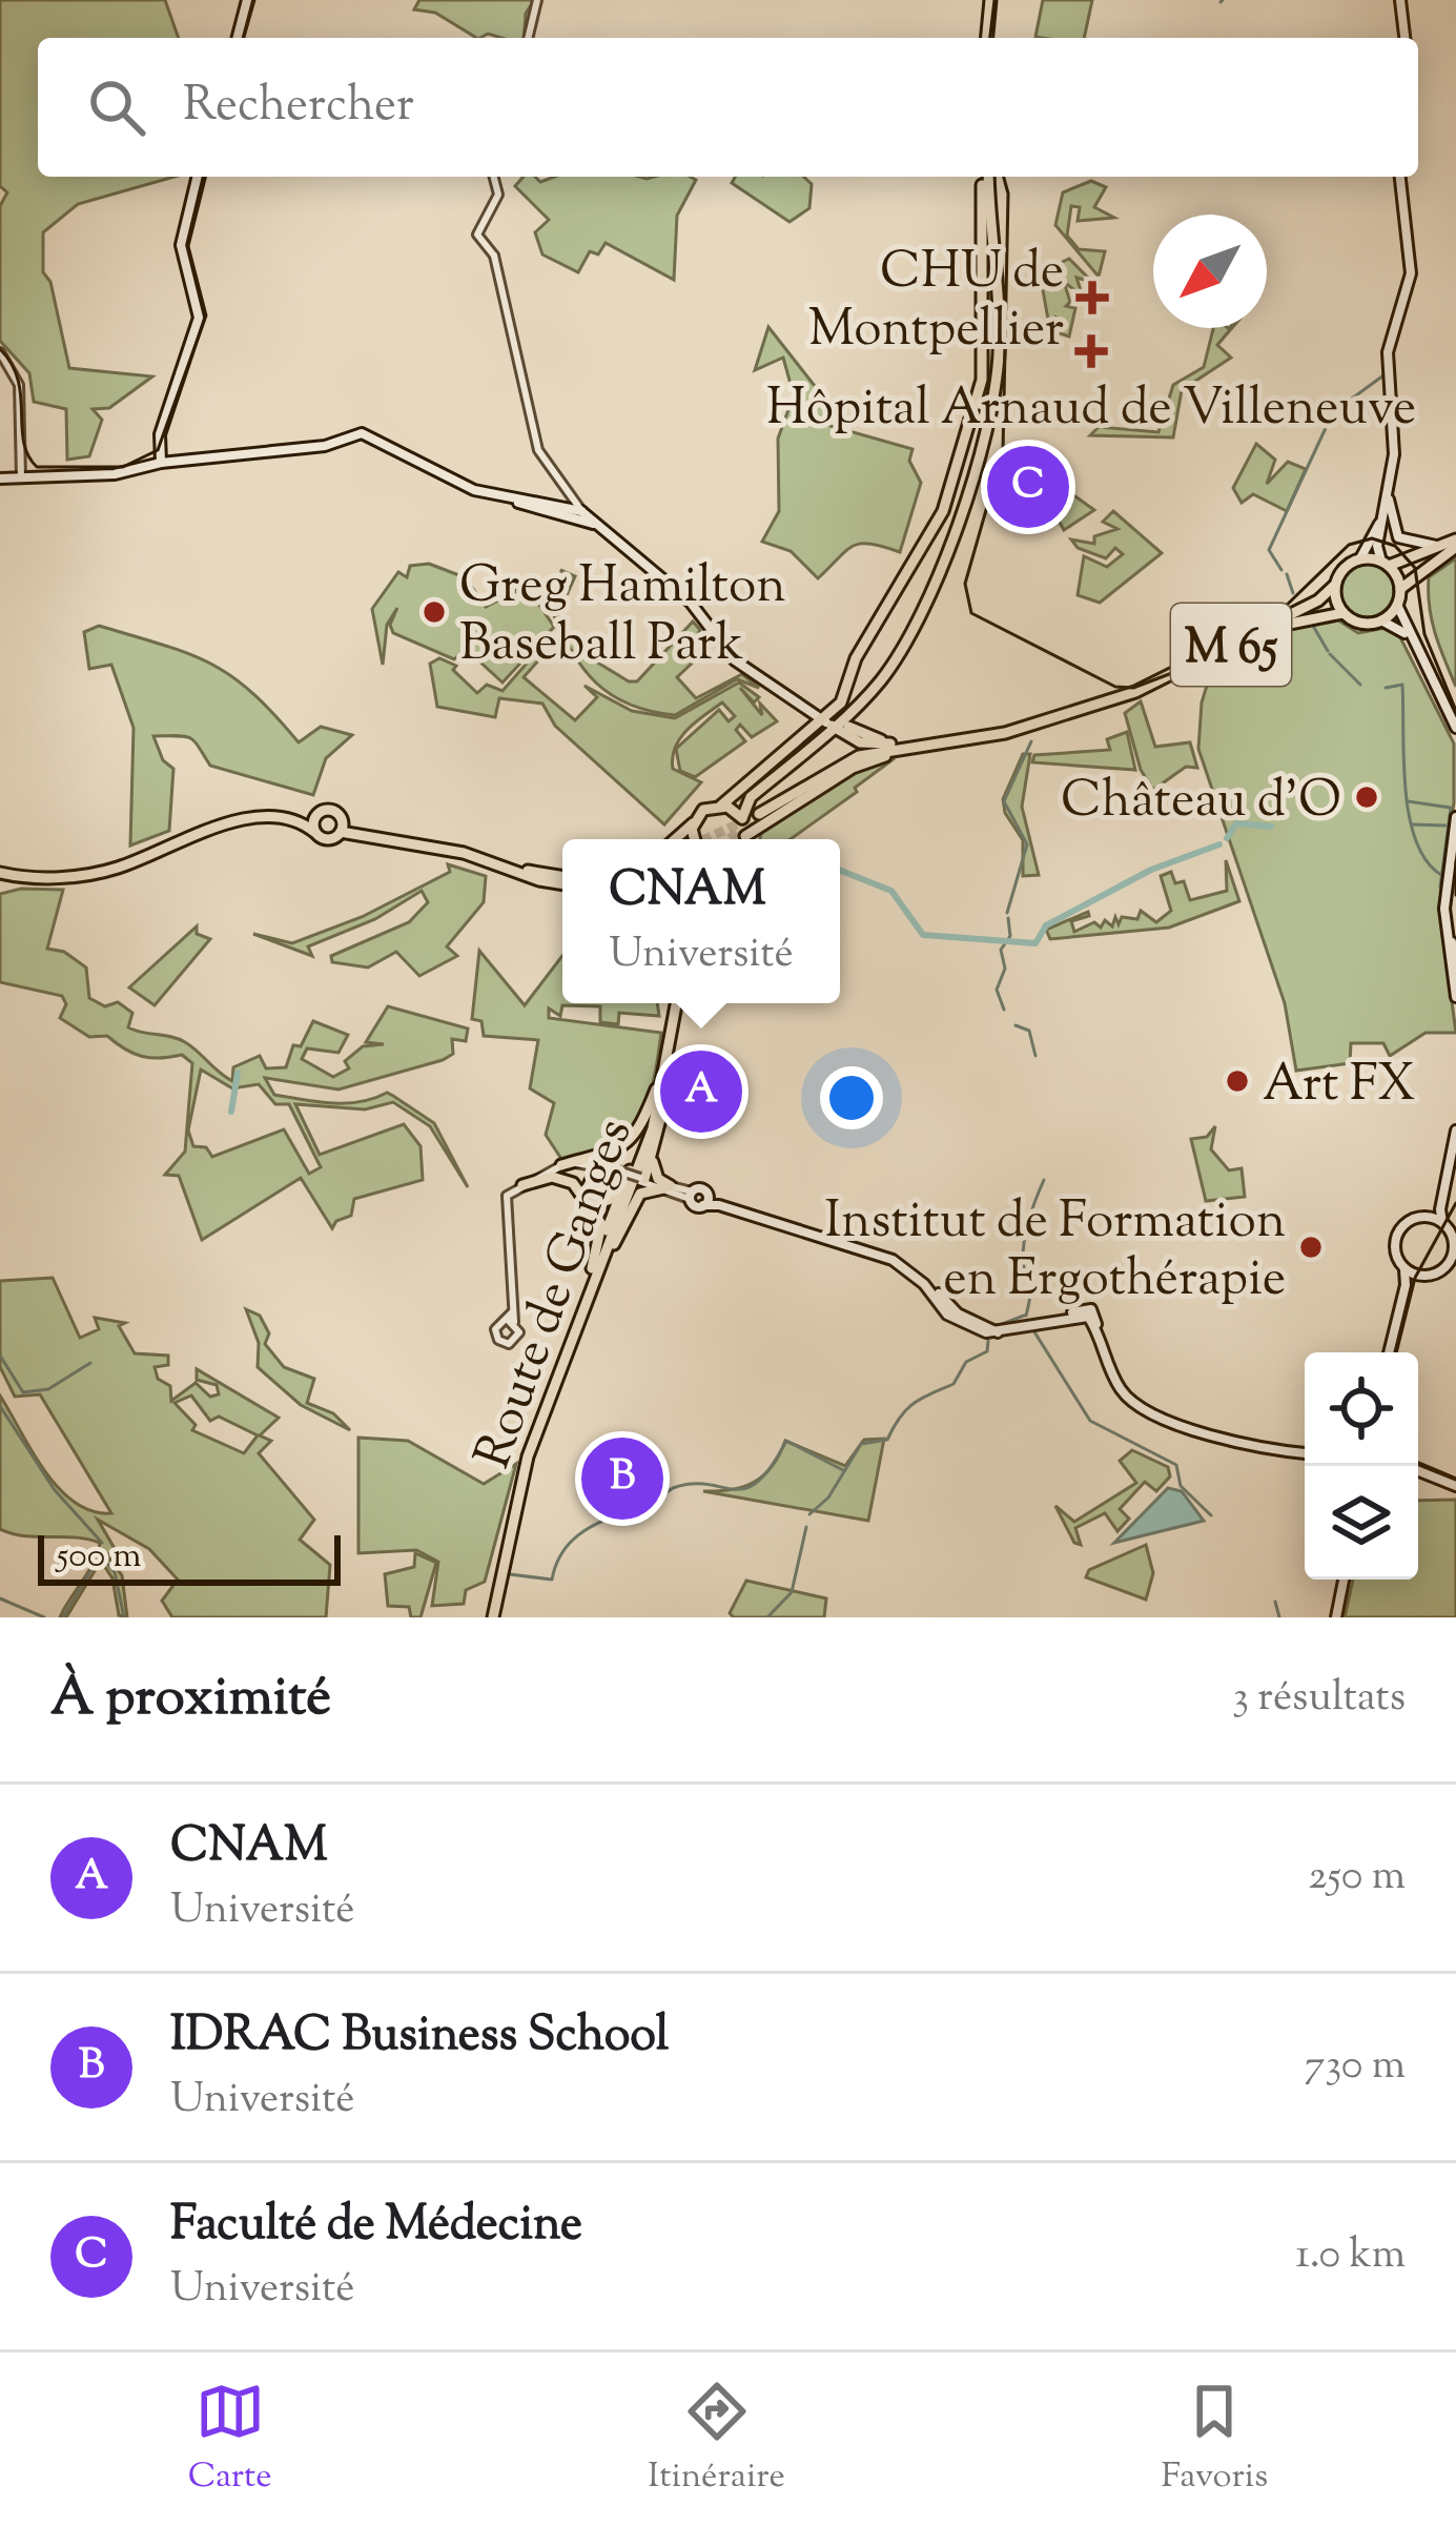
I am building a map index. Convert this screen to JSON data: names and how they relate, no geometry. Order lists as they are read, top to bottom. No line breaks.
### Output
{"streets":{"main road":["M 65","Route de Ganges"]},"places":{"health":["CHU de Montpellier","Hôpital Arnaud de Villeneuve"],"other":["Greg Hamilton Baseball Park","Château d'O","Art FX","Institut de Formation en Ergothérapie"]},"scale_bar":"500 m","north":"bottom left","page":{"search":"Rechercher","pins":["C","A","B"],"popup":["CNAM","Université"],"scale":"500 m","heading":["À proximité","3 résultats"],"list":[{"mark":"A","name":"CNAM","note":"Université","value":"250 m"},{"mark":"B","name":"IDRAC Business School","note":"Université","value":"730 m"},{"mark":"C","name":"Faculté de Médecine","note":"Université","value":"1.0 km"}],"nav":["Carte","Itinéraire","Favoris"]}}
